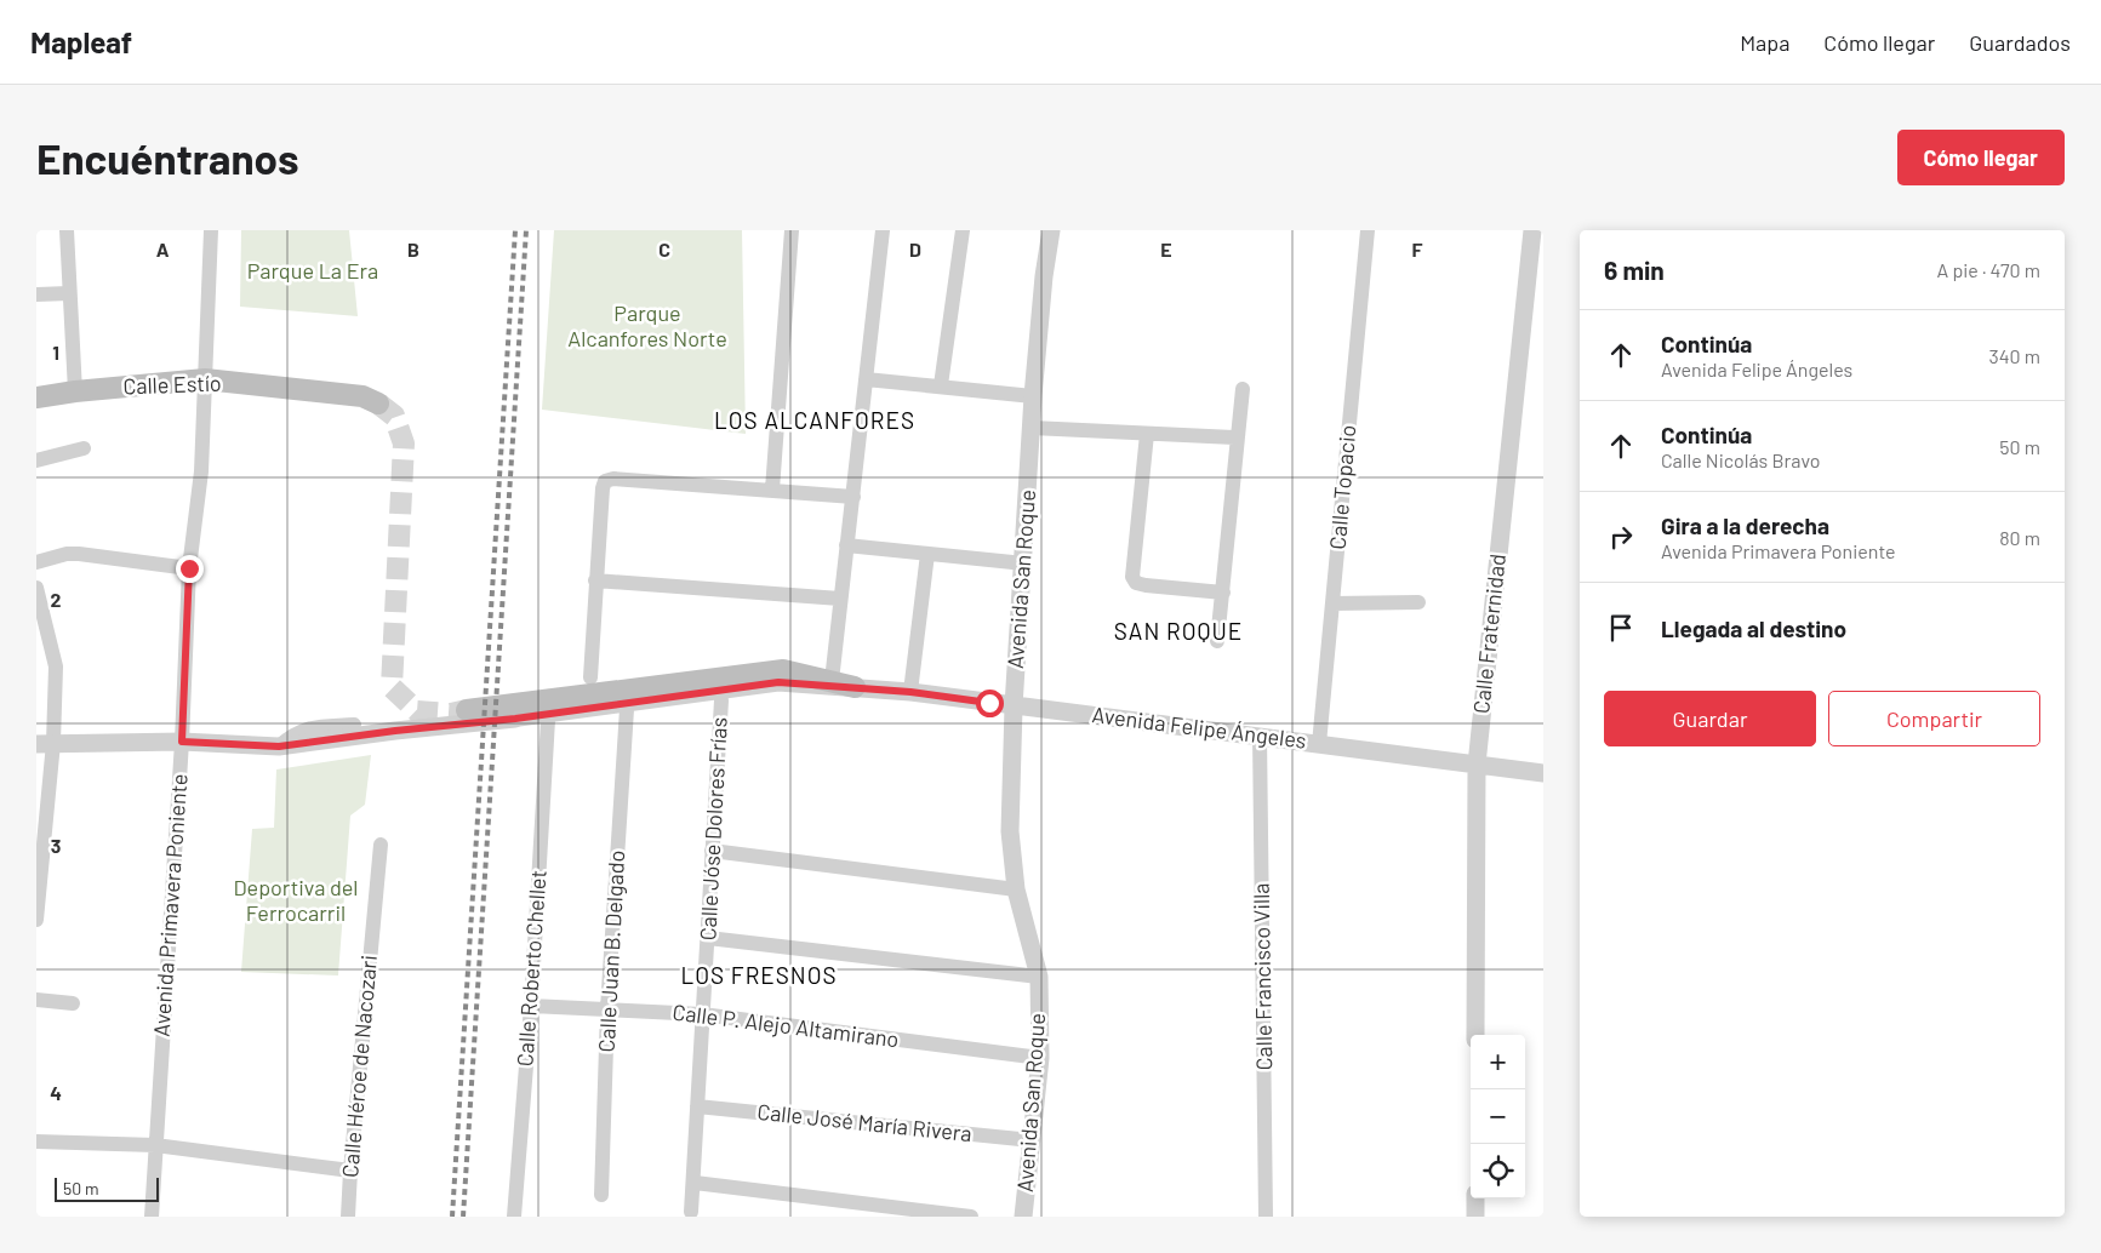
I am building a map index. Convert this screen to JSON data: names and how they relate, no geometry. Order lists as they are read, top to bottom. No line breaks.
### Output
{"streets":{"main road":["Calle Estío","Avenida Felipe Ángeles"],"street":["Calle Topacio","Avenida San Roque","Calle Fraternidad","Calle Jóse Dolores Frías","Avenida Primavera Poniente","Calle Juan B. Delgado","Calle Roberto Chellet","Calle Francisco Villa","Calle P. Alejo Altamirano","Calle Héroe de Nacozari","Calle José María Rivera"]},"crossings":[["Calle Estío","Avenida Primavera Poniente"],["Calle Topacio","Avenida Felipe Ángeles"],["Avenida San Roque","Avenida Felipe Ángeles"],["Avenida San Roque","Calle P. Alejo Altamirano"],["Avenida San Roque","Calle José María Rivera"],["Calle Fraternidad","Avenida Felipe Ángeles"],["Avenida Felipe Ángeles","Avenida Primavera Poniente"],["Avenida Felipe Ángeles","Calle Francisco Villa"],["Calle Jóse Dolores Frías","Calle P. Alejo Altamirano"],["Calle Jóse Dolores Frías","Calle José María Rivera"],["Calle Juan B. Delgado","Calle P. Alejo Altamirano"],["Calle Roberto Chellet","Calle P. Alejo Altamirano"]],"districts":["LOS ALCANFORES","SAN ROQUE","LOS FRESNOS"],"parks":["Parque La Era","Parque Alcanfores Norte","Deportiva del Ferrocarril"],"scale_bar":"50 m","page":{"header":"Mapleaf","nav":["Mapa","Cómo llegar","Guardados"],"buttons":["Cómo llegar",["Guardar","Compartir"]],"title":"Encuéntranos","heading":["6 min","A pie · 470 m"],"list":[["Continúa","Avenida Felipe Ángeles","340 m"],["Continúa","Calle Nicolás Bravo","50 m"],["Gira a la derecha","Avenida Primavera Poniente","80 m"],"Llegada al destino"],"map_buttons":["+","−"],"scale":"50 m"},"grid":{"columns":["A","B","C","D","E","F"],"rows":["1","2","3","4"]}}
